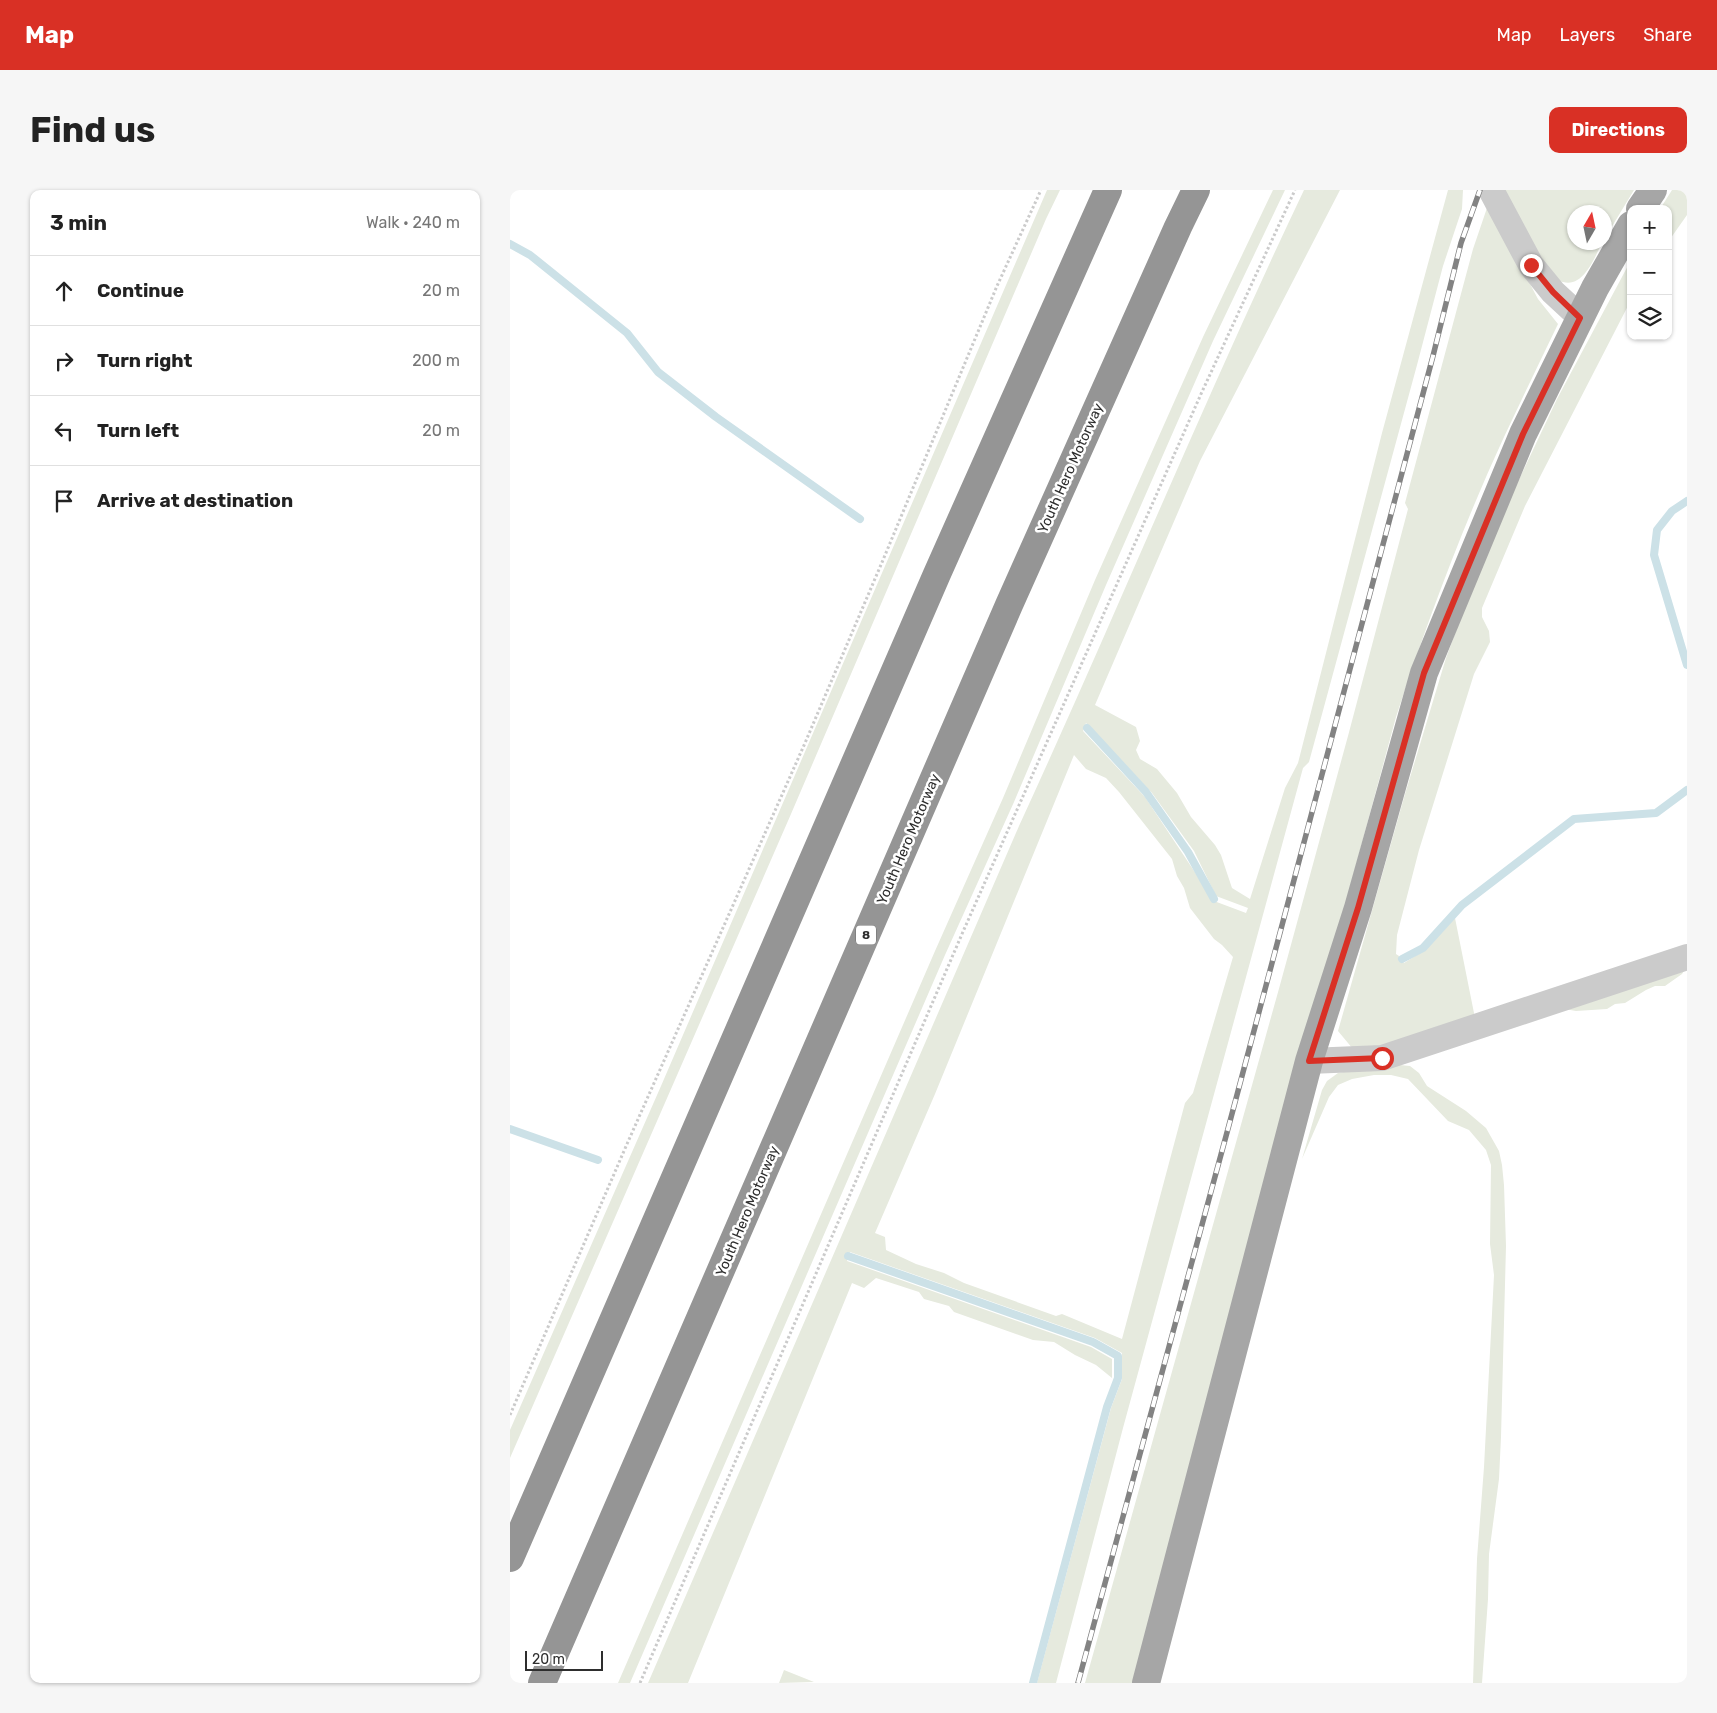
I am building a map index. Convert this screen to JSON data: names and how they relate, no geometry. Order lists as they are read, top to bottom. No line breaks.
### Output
{"streets":{"highway":["Youth Hero Motorway","8"]},"scale_bar":"20 m","north":"top","page":{"header":"Map","nav":["Map","Layers","Share"],"buttons":"Directions","title":"Find us","heading":["3 min","Walk · 240 m"],"map_buttons":["+","−"],"list":[["Continue","20 m"],["Turn right","200 m"],["Turn left","20 m"],"Arrive at destination"],"scale":"20 m"}}
